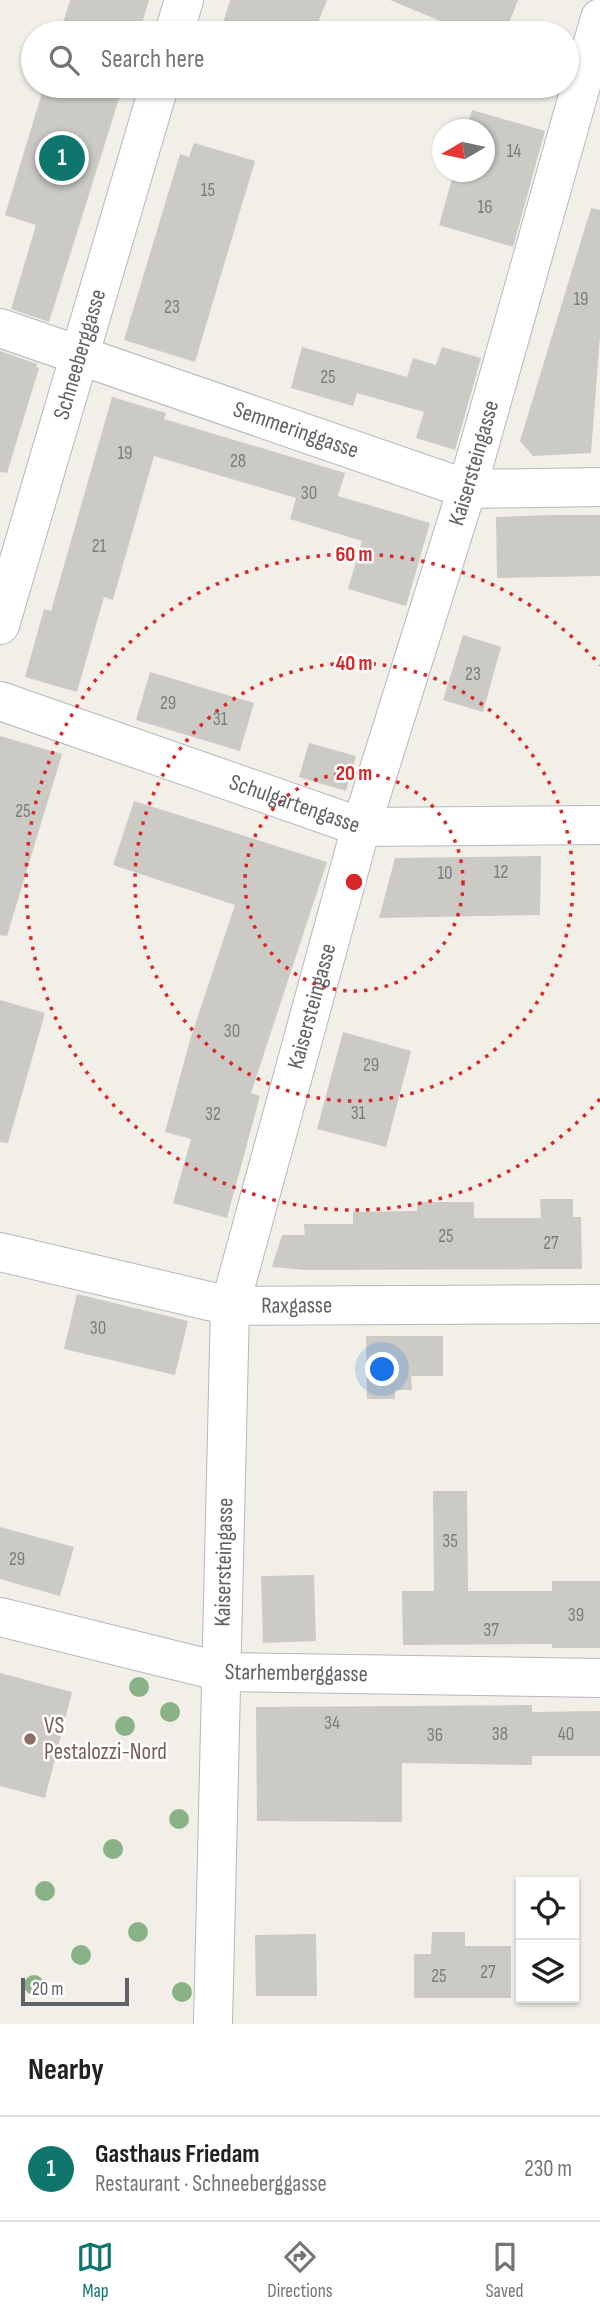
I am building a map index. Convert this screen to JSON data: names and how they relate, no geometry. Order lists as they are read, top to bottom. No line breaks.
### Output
{"streets":{"street":["Schneeberggasse","Semmeringgasse","Kaisersteingasse","Schulgartengasse","Raxgasse","Starhemberggasse"]},"crossings":[["Schneeberggasse","Semmeringgasse"],["Semmeringgasse","Kaisersteingasse"],["Kaisersteingasse","Schulgartengasse"],["Kaisersteingasse","Raxgasse"],["Kaisersteingasse","Starhemberggasse"]],"places":["VS Pestalozzi-Nord"],"house_numbers":["14","15","16","19","23","25","19","28","30","21","23","29","31","25","12","10","30","29","31","32","25","27","30","35","29","39","37","34","38","40","36","27","25"],"scale_bar":"20 m","north":"left","page":{"search":"Search here","pins":"1","scale":"20 m","heading":"Nearby","list":[{"mark":"1","name":"Gasthaus Friedam","note":"Restaurant · Schneeberggasse","value":"230 m"}],"nav":["Map","Directions","Saved"]},"rings":["60 m","40 m","20 m"]}
